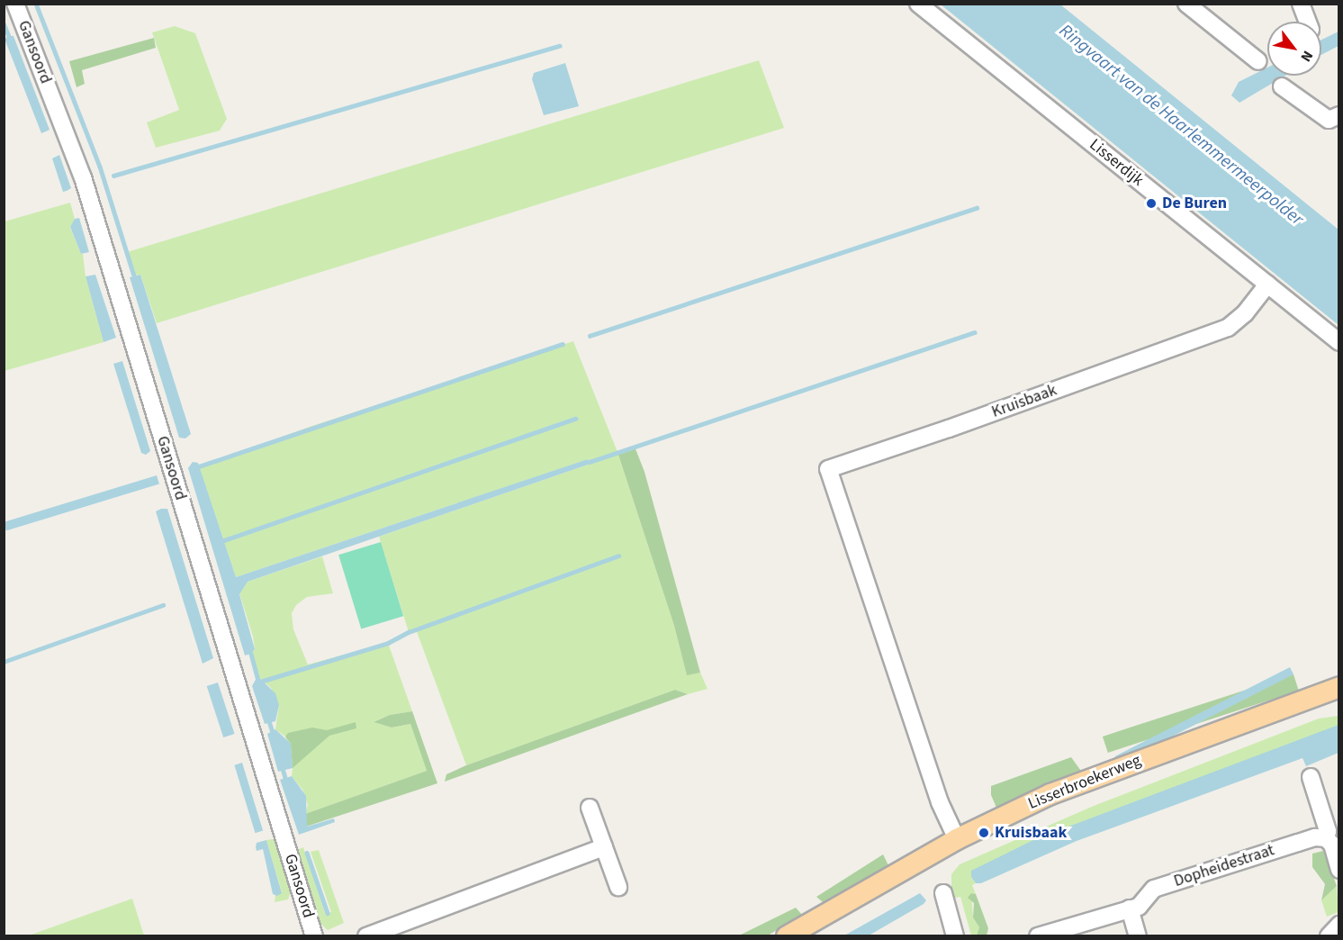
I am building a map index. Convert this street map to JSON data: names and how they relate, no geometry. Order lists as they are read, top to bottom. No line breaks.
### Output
{"streets":{"main road":["Lisserbroekerweg"],"street":["Gansoord","Lisserdijk","Kruisbaak","Dopheidestraat"]},"crossings":[["Lisserdijk","Kruisbaak"],["Kruisbaak","Lisserbroekerweg"]],"water":["Ringvaart van de Haarlemmermeerpolder"],"places":["De Buren","Kruisbaak"],"north":"bottom right"}
